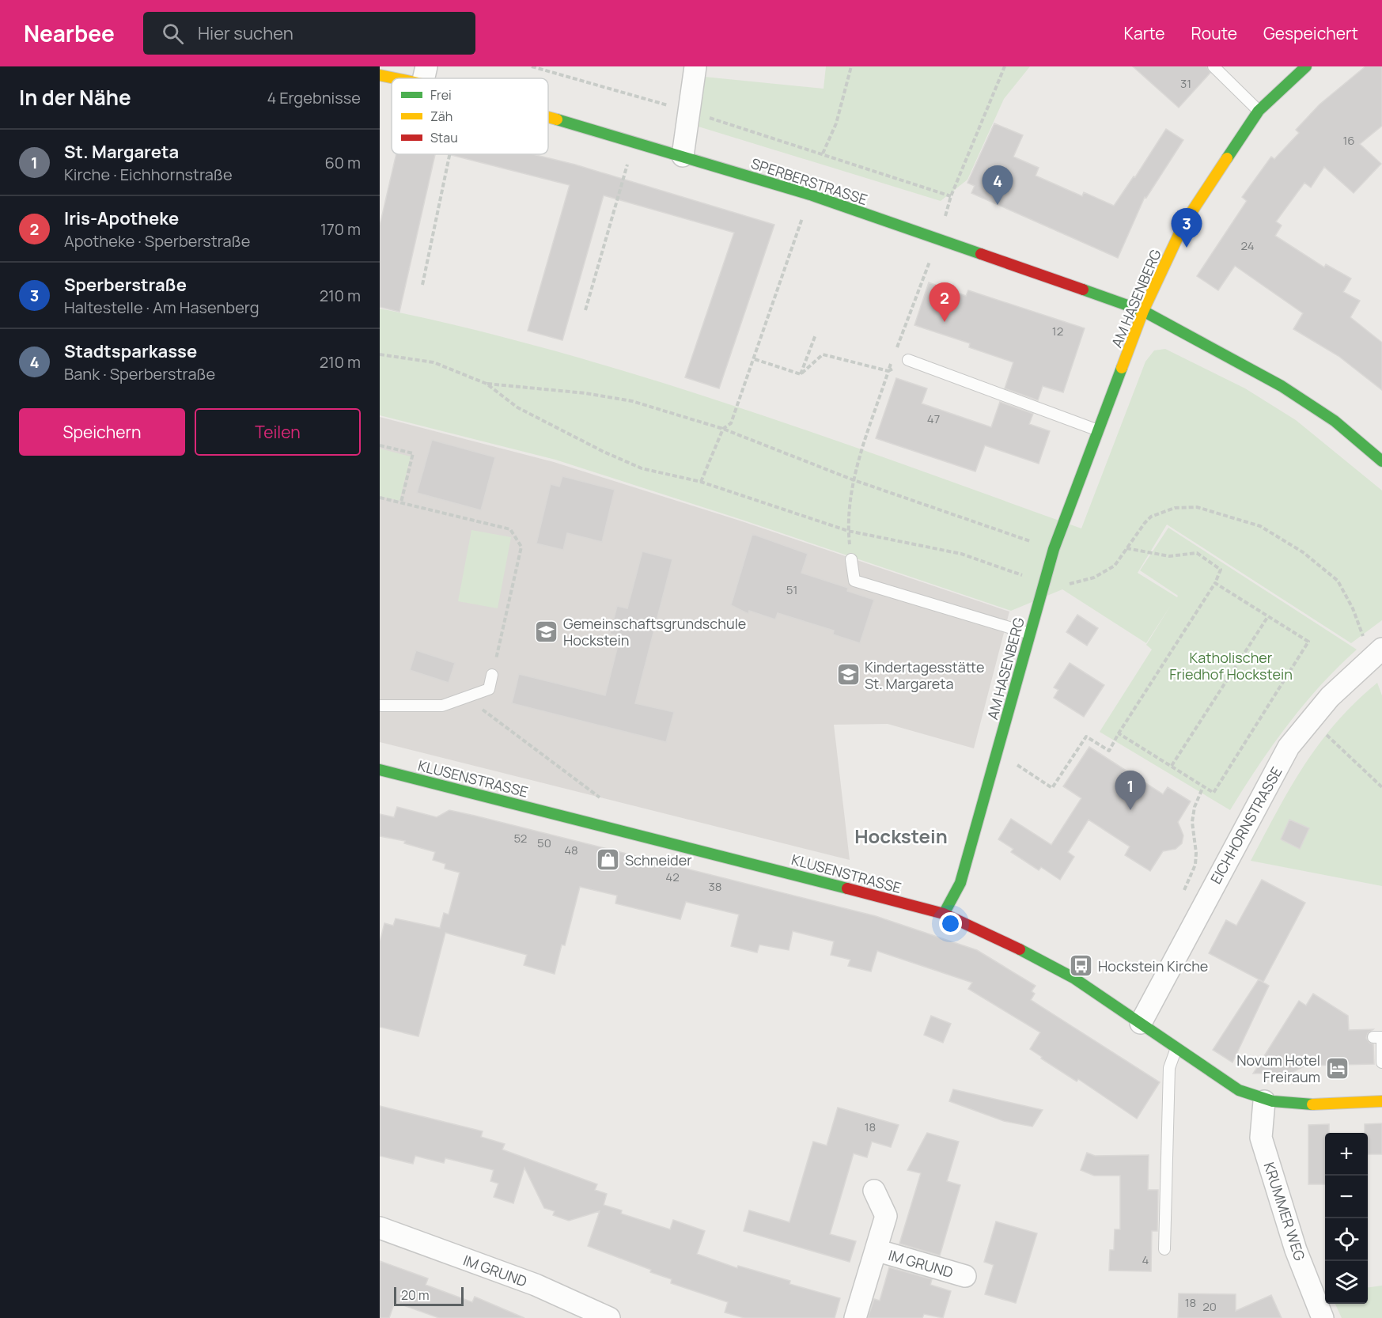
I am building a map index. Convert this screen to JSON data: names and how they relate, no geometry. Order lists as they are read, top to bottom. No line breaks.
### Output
{"streets":{"street":["SPERBERSTRASSE","AM HASENBERG","KLUSENSTRASSE","EICHHORNSTRASSE","KRUMMER WEG","IM GRUND"]},"crossings":[["SPERBERSTRASSE","AM HASENBERG"],["AM HASENBERG","KLUSENSTRASSE"],["KLUSENSTRASSE","EICHHORNSTRASSE"],["KLUSENSTRASSE","KRUMMER WEG"]],"districts":["Hockstein"],"parks":["Katholischer Friedhof Hockstein"],"places":{"school or university":["Gemeinschaftsgrundschule Hockstein","Kindertagesstätte St. Margareta"],"shop":["Schneider"],"bus stop":["Hockstein Kirche"],"hotel":["Novum Hotel Freiraum"]},"house_numbers":["31","16","24","12","47","51","52","50","48","42","38","18","4","18","20"],"legend":["Frei","Zäh","Stau"],"scale_bar":"20 m","page":{"header":"Nearbee","search":"Hier suchen","nav":["Karte","Route","Gespeichert"],"heading":["In der Nähe","4 Ergebnisse"],"list":[{"mark":"1","name":"St. Margareta","note":"Kirche · Eichhornstraße","value":"60 m"},{"mark":"2","name":"Iris-Apotheke","note":"Apotheke · Sperberstraße","value":"170 m"},{"mark":"3","name":"Sperberstraße","note":"Haltestelle · Am Hasenberg","value":"210 m"},{"mark":"4","name":"Stadtsparkasse","note":"Bank · Sperberstraße","value":"210 m"}],"pins":["4","3","2","1"],"buttons":["Speichern","Teilen"],"map_buttons":["+","−"],"scale":"20 m"}}
